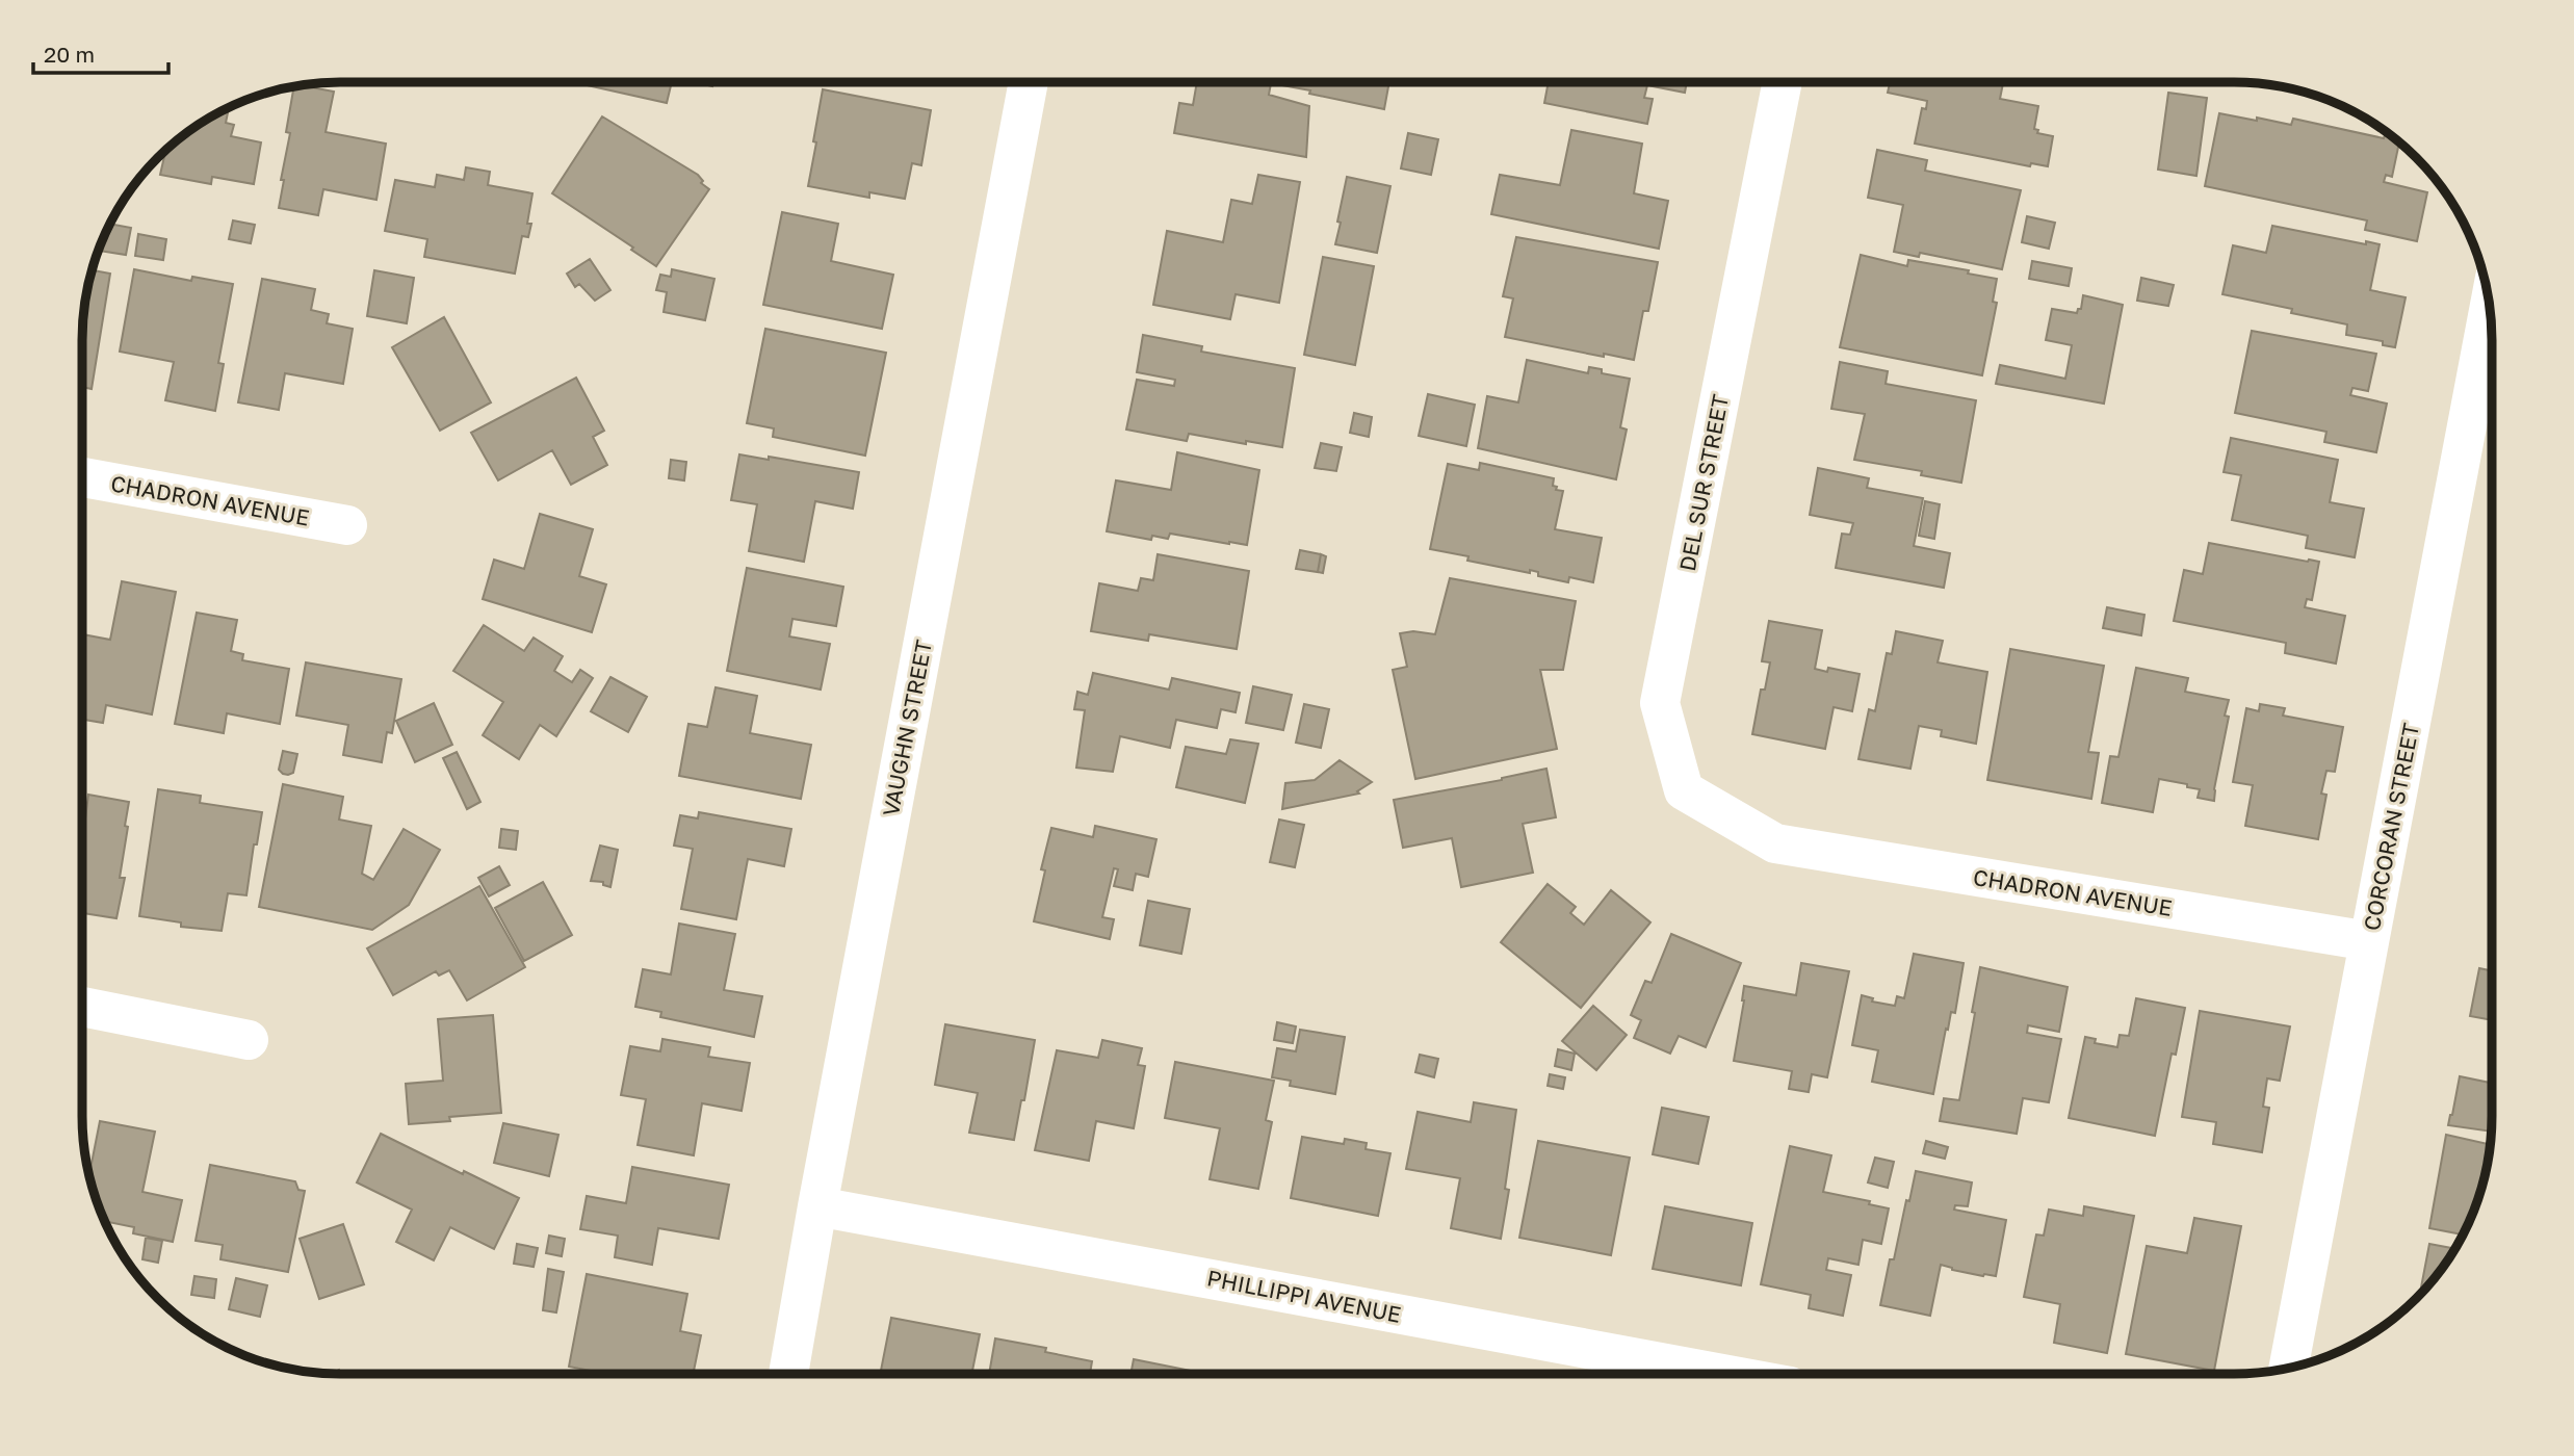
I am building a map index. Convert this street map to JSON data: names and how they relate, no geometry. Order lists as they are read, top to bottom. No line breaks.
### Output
{"streets":{"street":["DEL SUR STREET","CHADRON AVENUE","VAUGHN STREET","CORCORAN STREET","PHILLIPPI AVENUE"]},"crossings":[["DEL SUR STREET","CHADRON AVENUE"],["CHADRON AVENUE","CORCORAN STREET"],["VAUGHN STREET","PHILLIPPI AVENUE"]],"scale_bar":"20 m"}
